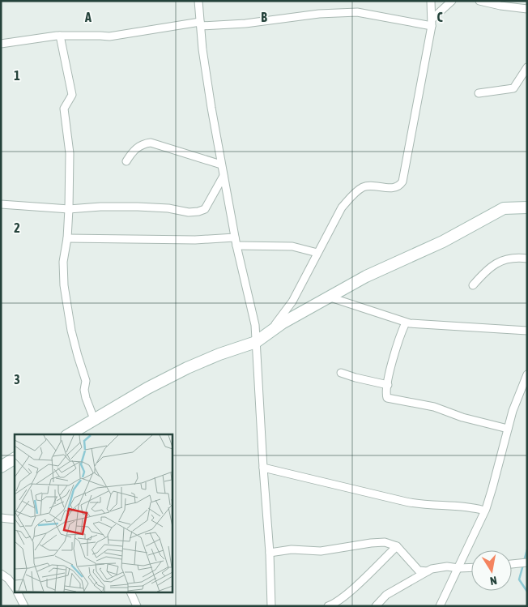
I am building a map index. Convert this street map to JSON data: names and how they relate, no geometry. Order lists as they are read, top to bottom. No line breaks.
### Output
{"north":"bottom","grid":{"columns":["A","B","C"],"rows":["1","2","3"]}}
